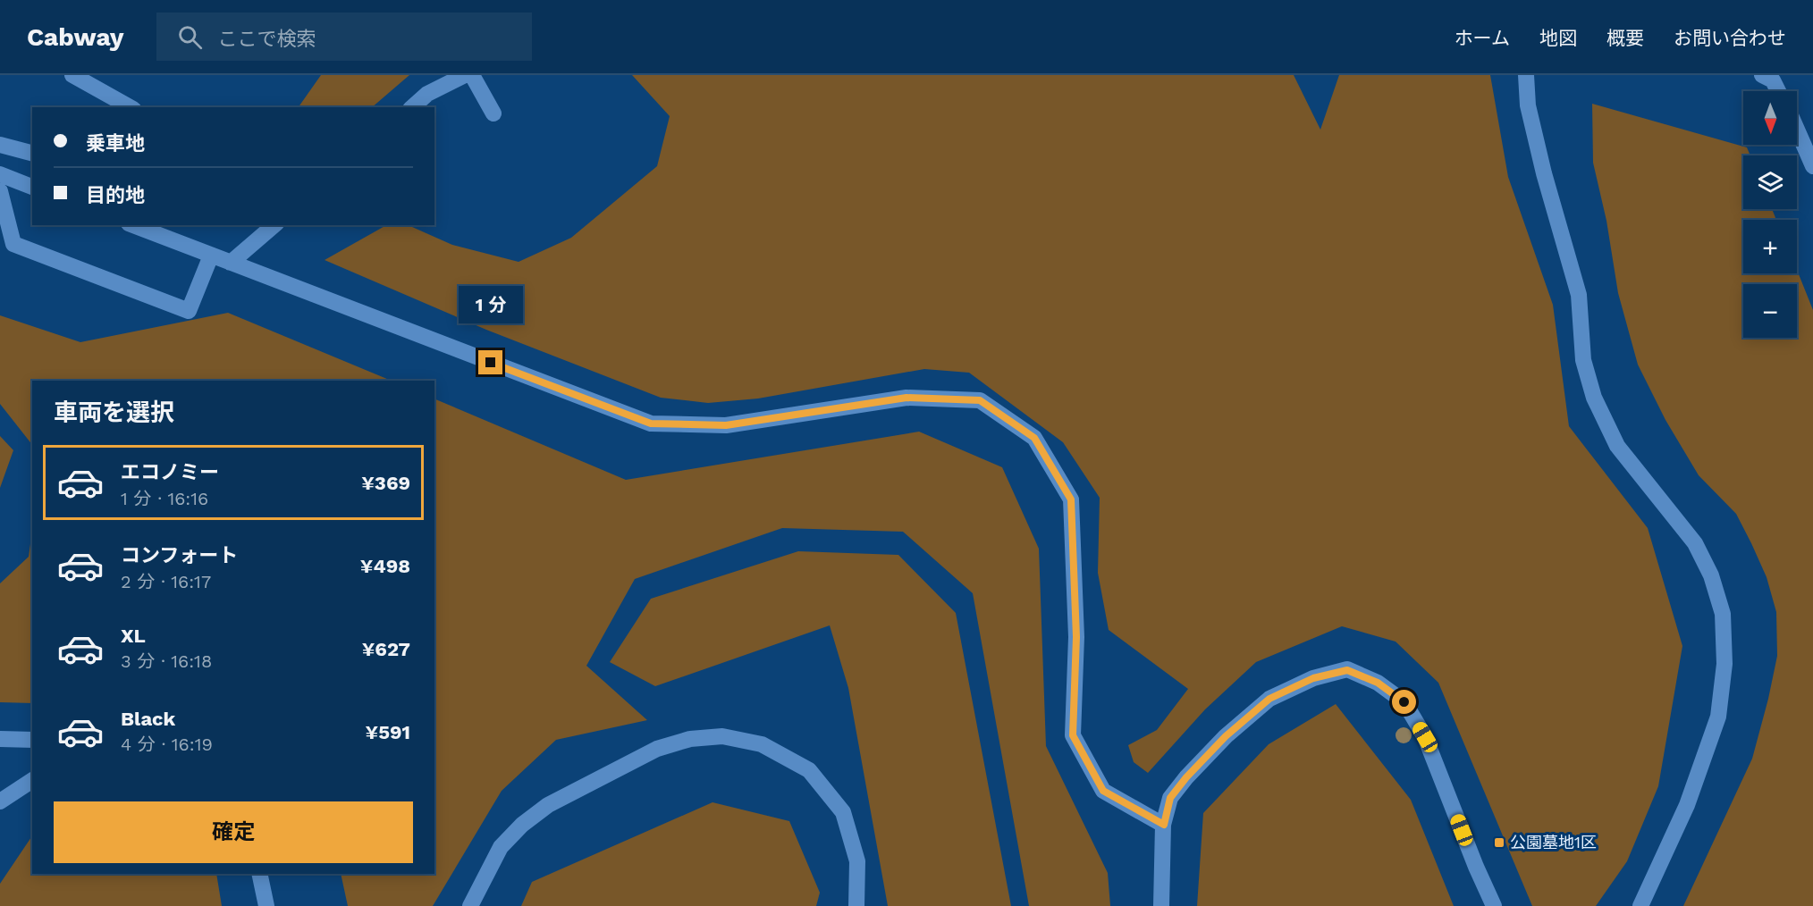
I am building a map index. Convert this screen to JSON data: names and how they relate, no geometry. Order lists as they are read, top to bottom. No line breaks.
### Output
{"places":{"transit":["公園墓地1区"]},"north":"bottom","page":{"header":"Cabway","search":"ここで検索","nav":["ホーム","地図","概要","お問い合わせ"],"map_buttons":["+","−"],"banner":["乗車地","目的地"],"bubble":"1 分","heading":"車両を選択","list":[{"name":"エコノミー","note":"1 分 · 16:16","value":"¥369"},{"name":"コンフォート","note":"2 分 · 16:17","value":"¥498"},{"name":"XL","note":"3 分 · 16:18","value":"¥627"},{"name":"Black","note":"4 分 · 16:19","value":"¥591"}],"buttons":"確定"}}
